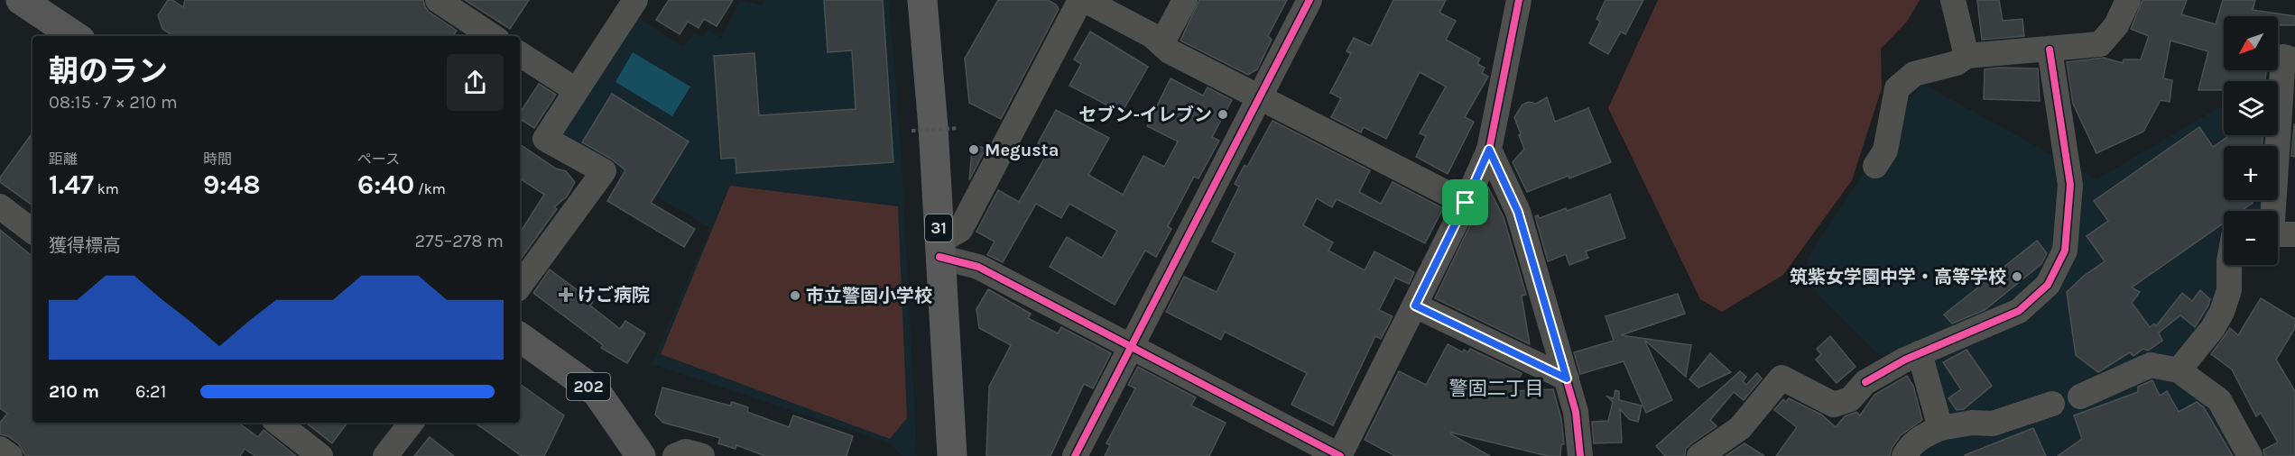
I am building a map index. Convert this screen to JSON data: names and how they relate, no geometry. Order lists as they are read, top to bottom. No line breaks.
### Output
{"streets":{"highway":["202"],"main road":["31"]},"districts":["警固二丁目"],"places":{"other":["セブン-イレブン","Megusta","筑紫女学園中学・高等学校","市立警固小学校"],"health":["けご病院"]},"north":"bottom left","page":{"map_buttons":["+","−"],"heading":["朝のラン","08:15 · 7 × 210 m"],"stats":[["距離","1.47 km"],["時間","9:48"],["ペース","6:40 /km"]],"chart":["獲得標高","275–278 m"],"list":[{"name":"210 m","note":"6:21"}]}}
